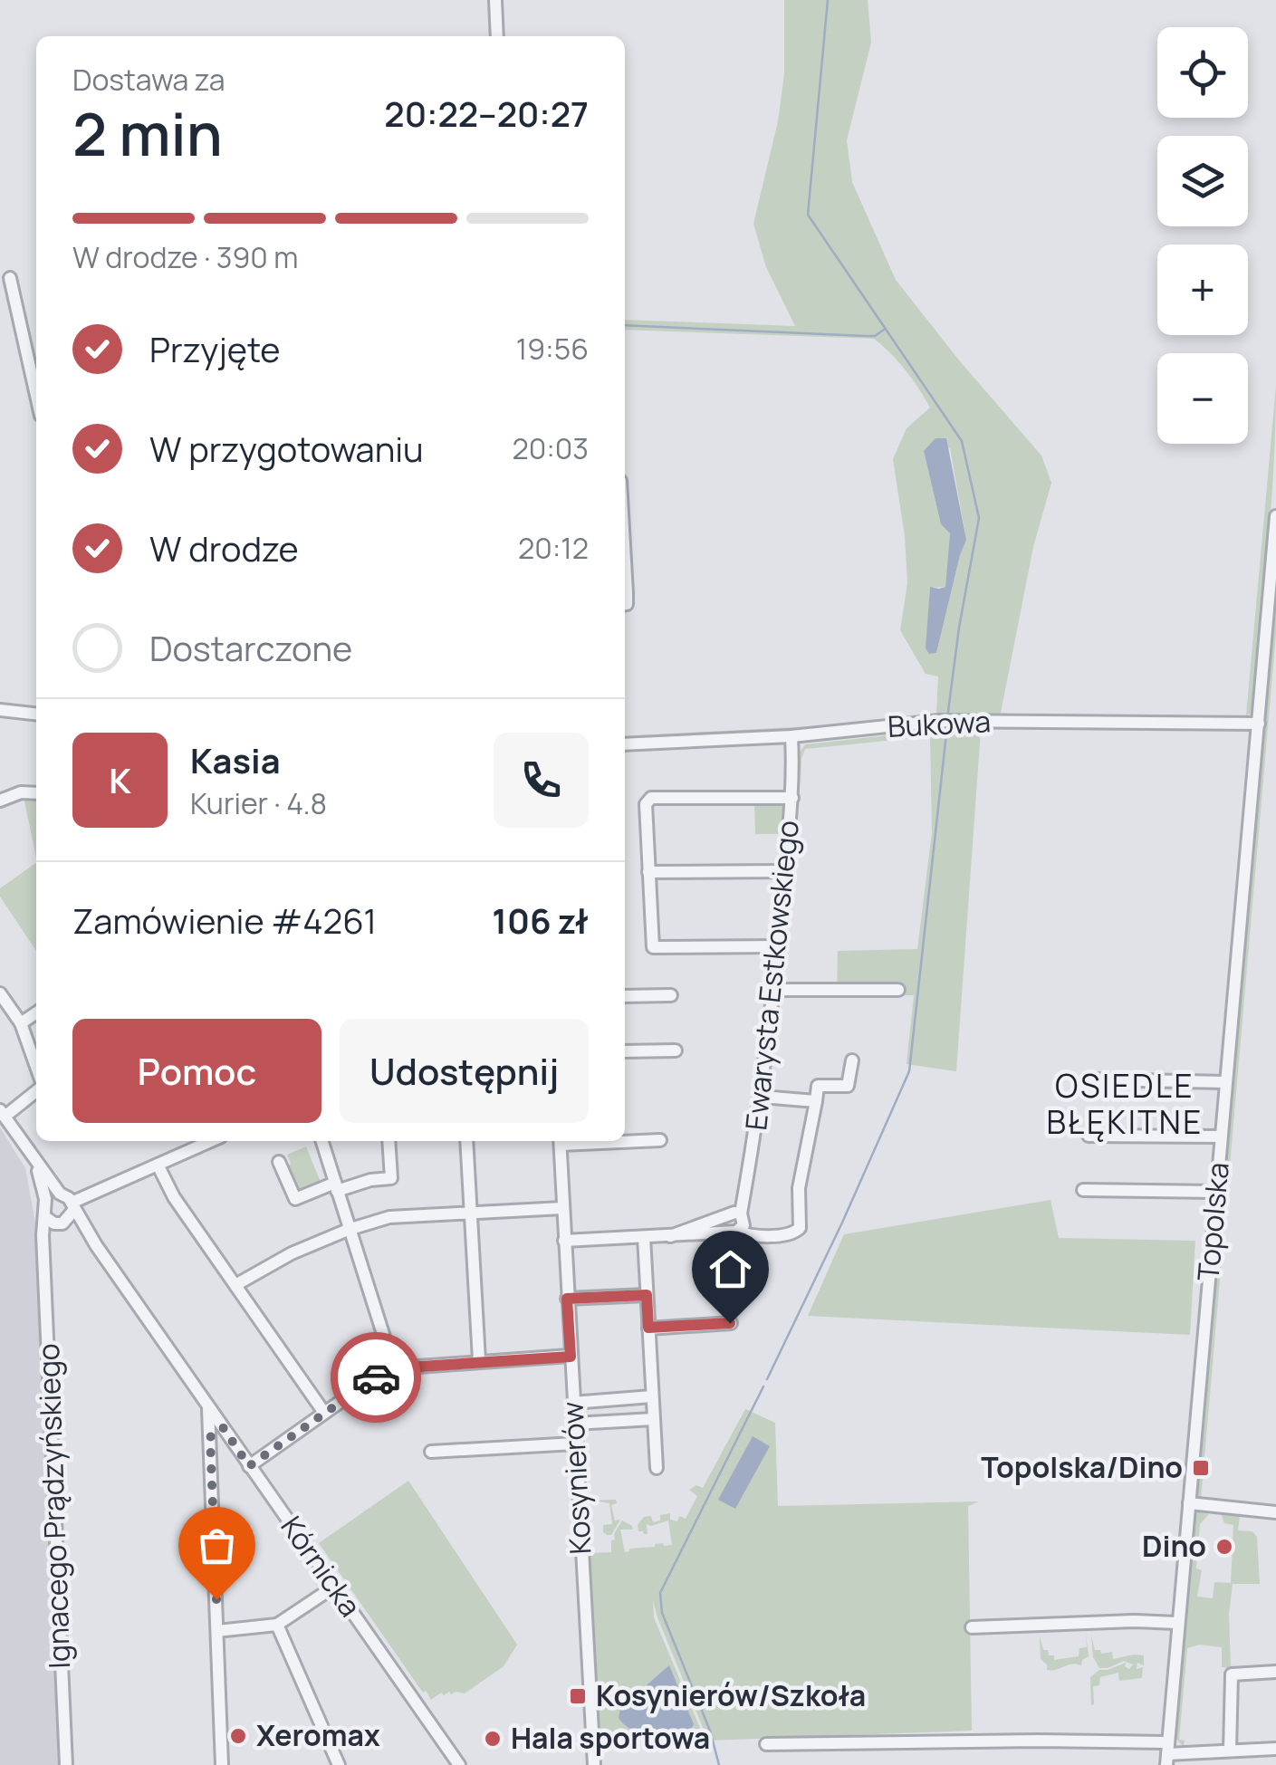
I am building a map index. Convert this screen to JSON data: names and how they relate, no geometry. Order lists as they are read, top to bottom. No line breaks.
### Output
{"streets":{"street":["Bukowa","Ewarysta Estkowskiego","Topolska","Kosynierów","Ignacego Prądzyńskiego","Kórnicka"]},"crossings":[["Bukowa","Ewarysta Estkowskiego"],["Bukowa","Topolska"],["Ignacego Prądzyńskiego","Kórnicka"]],"districts":["OSIEDLE BŁĘKITNE"],"places":{"transit":["Topolska/Dino","Kosynierów/Szkoła"],"other":["Dino","Xeromax","Hala sportowa"]},"page":{"map_buttons":["+","−"],"heading":["2 min","Dostawa za","20:22–20:27"],"panel":["Kasia","Kurier · 4.8","Zamówienie #4261","106 zł"],"bar":"W drodze · 390 m","list":[["Przyjęte","19:56"],["W przygotowaniu","20:03"],["W drodze","20:12"],"Dostarczone"],"round":"K","buttons":["Pomoc","Udostępnij"]}}
